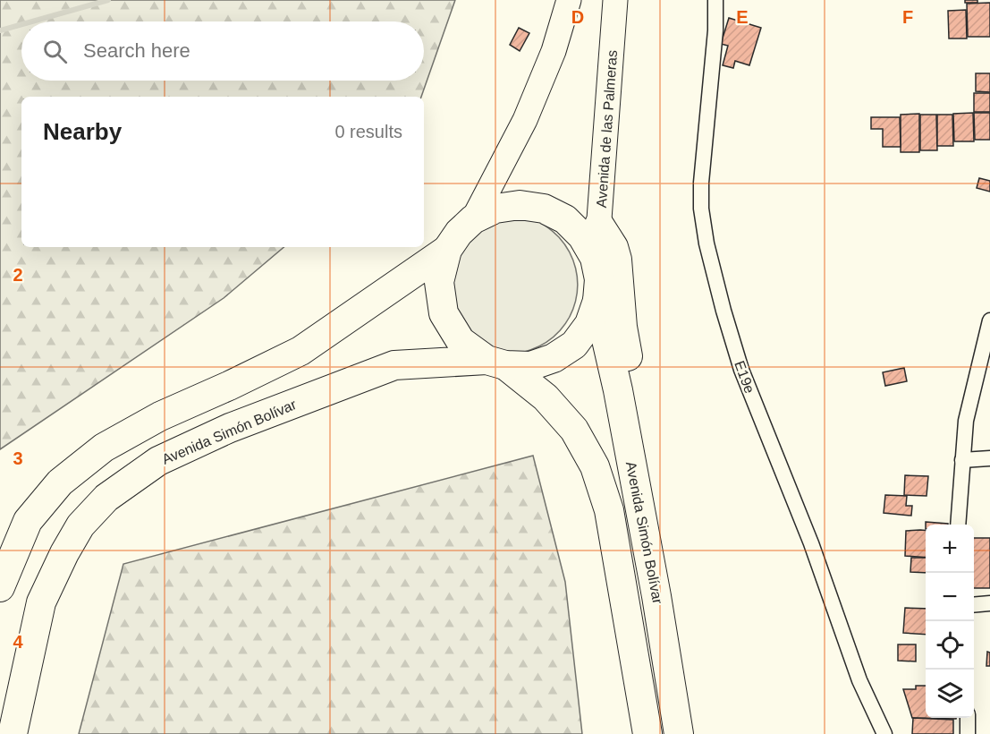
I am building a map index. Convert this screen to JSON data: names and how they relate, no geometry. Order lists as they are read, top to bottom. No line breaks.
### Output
{"streets":{"highway":["Avenida Simón Bolívar"],"main road":["Avenida de las Palmeras"],"street":["E19e"]},"crossings":[["Avenida de las Palmeras","Avenida Simón Bolívar"]],"page":{"search":"Search here","heading":["Nearby","0 results"],"map_buttons":["+","−"]},"grid":{"columns":["D","E","F"],"rows":["2","3","4"]}}
